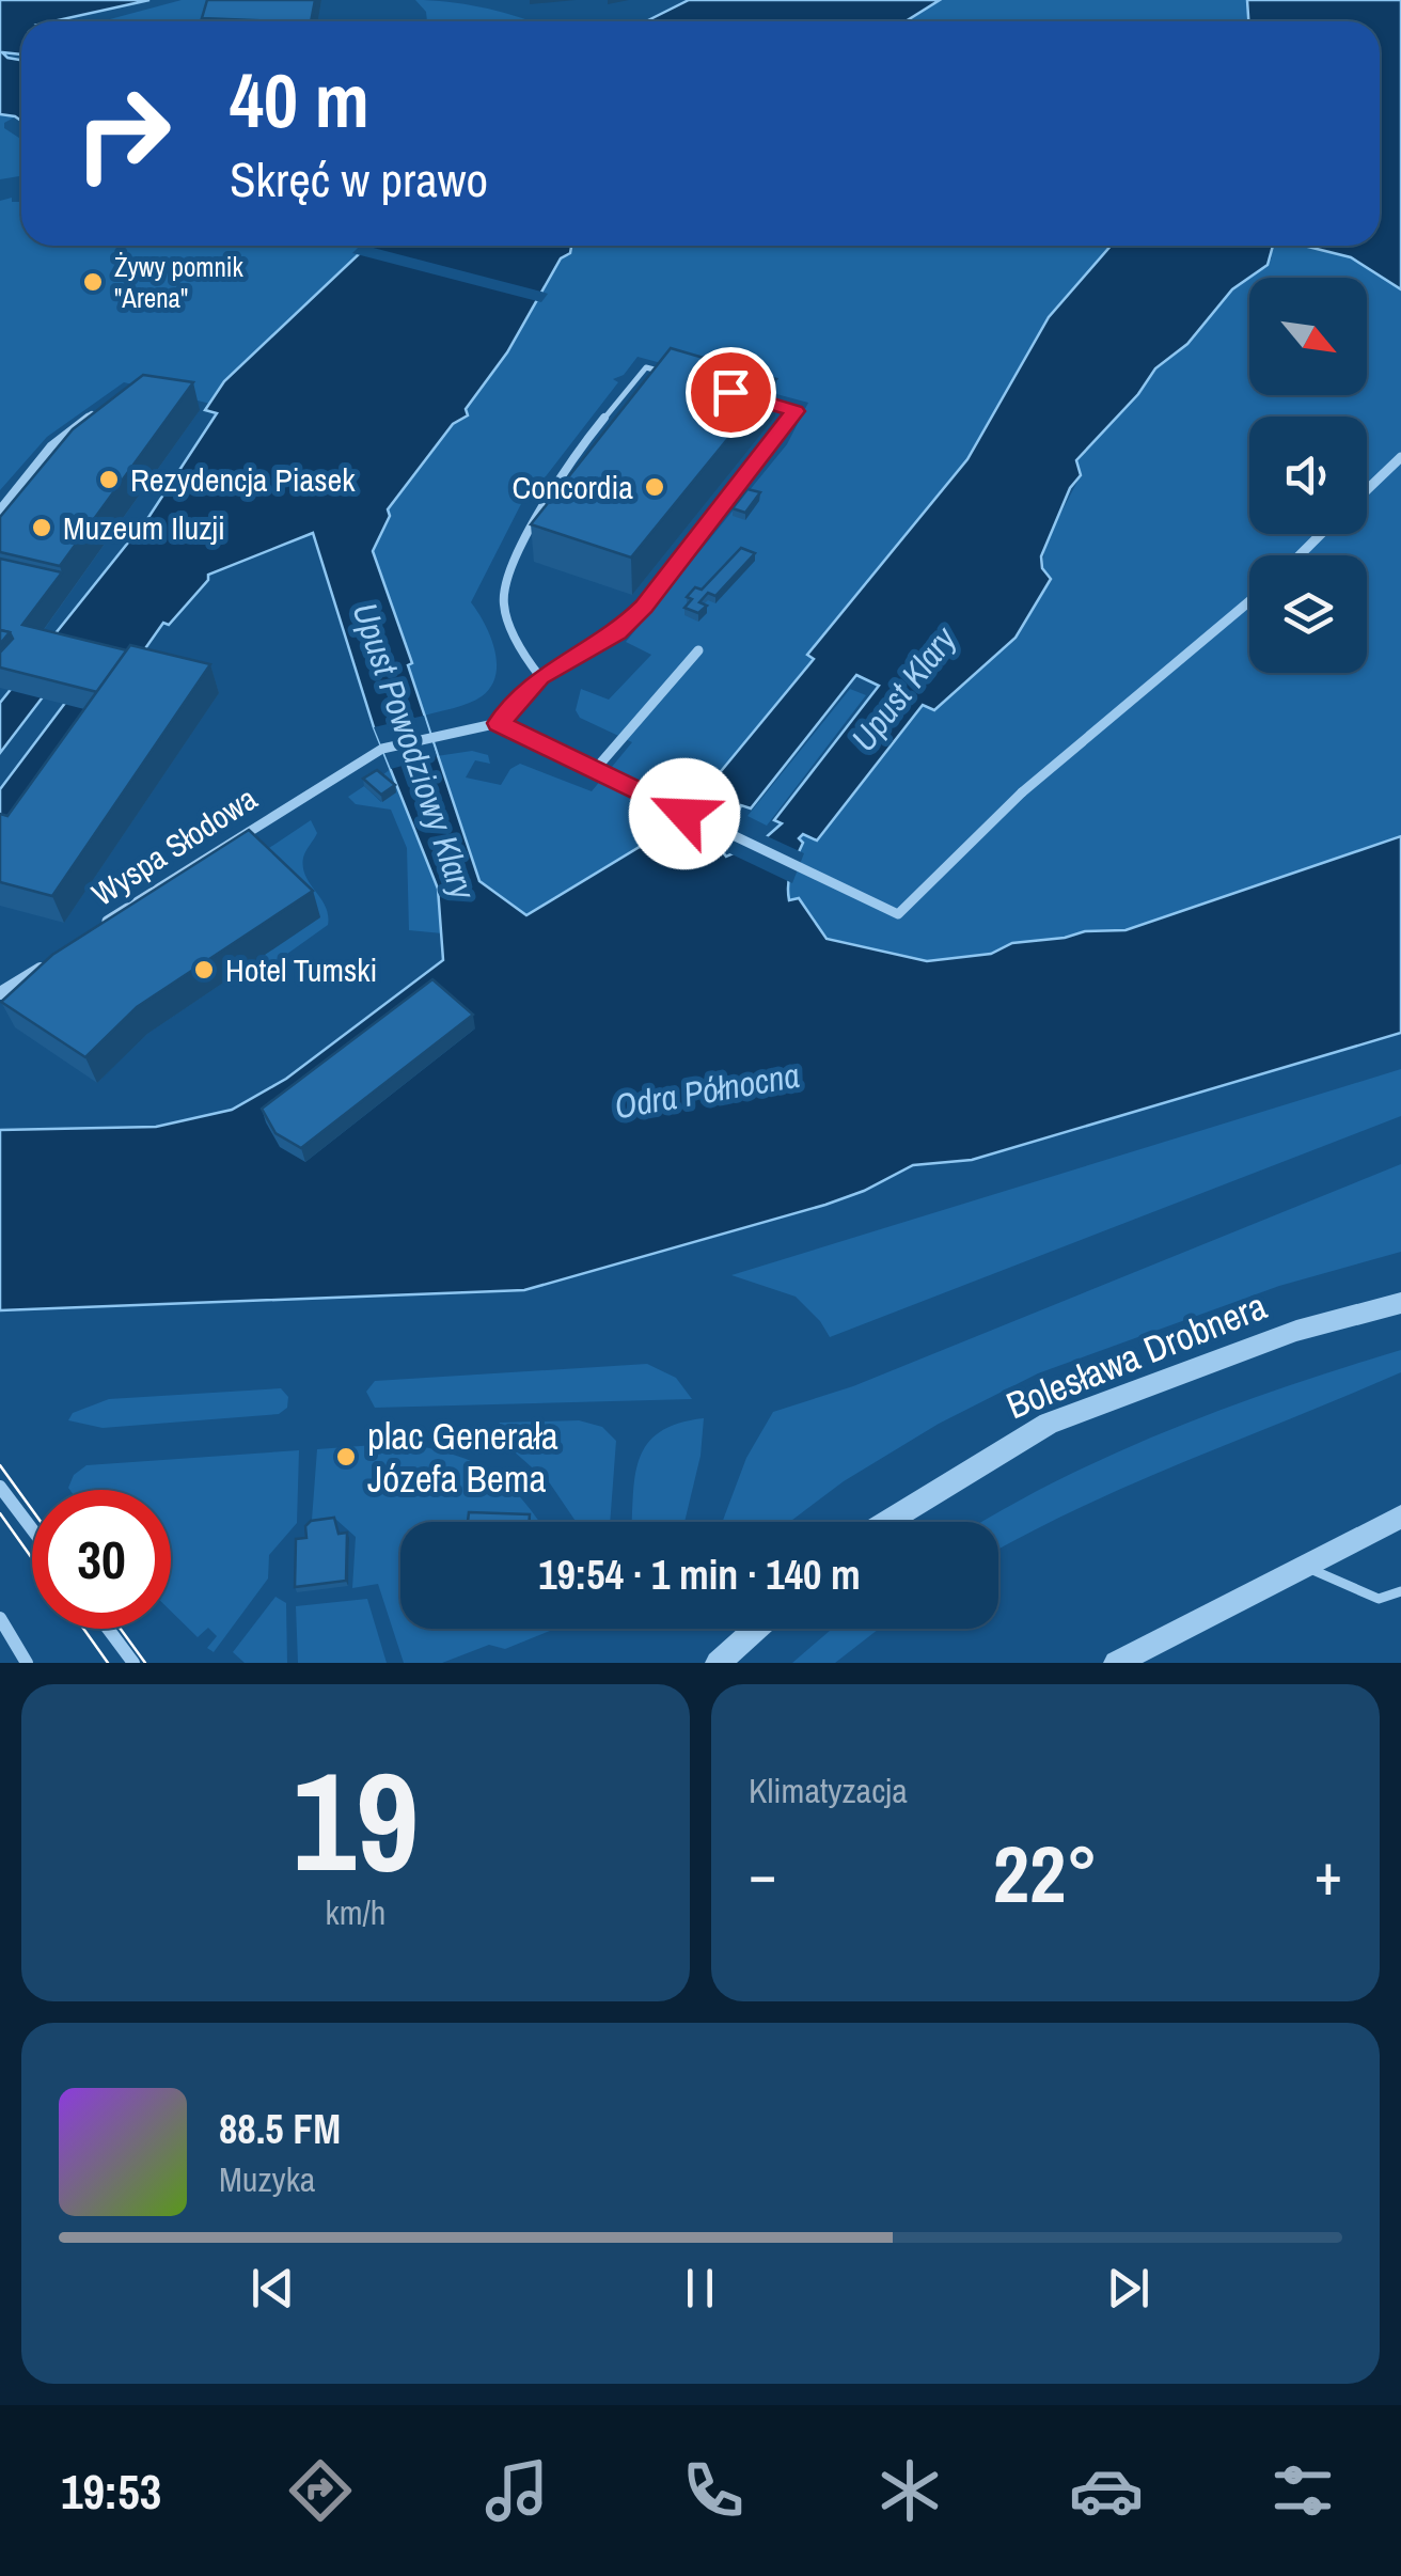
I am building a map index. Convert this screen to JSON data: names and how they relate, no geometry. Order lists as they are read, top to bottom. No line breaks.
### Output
{"streets":{"street":["Wyspa Słodowa","Bolesława Drobnera"]},"water":["Upust Klary","Upust Powodziowy Klary","Odra Północna"],"places":["Żywy pomnik \"Arena\"","Rezydencja Piasek","Concordia","Muzeum Iluzji","Hotel Tumski","plac Generała Józefa Bema"],"north":"bottom right","page":{"turn":["40 m","Skręć w prawo"],"limit":"30","trip":"19:54 · 1 min · 140 m","tile":[["19","km/h"],"Klimatyzacja"],"heat":["−","22°","+"],"song":["88.5 FM","Muzyka"],"tabs":"19:53"}}
